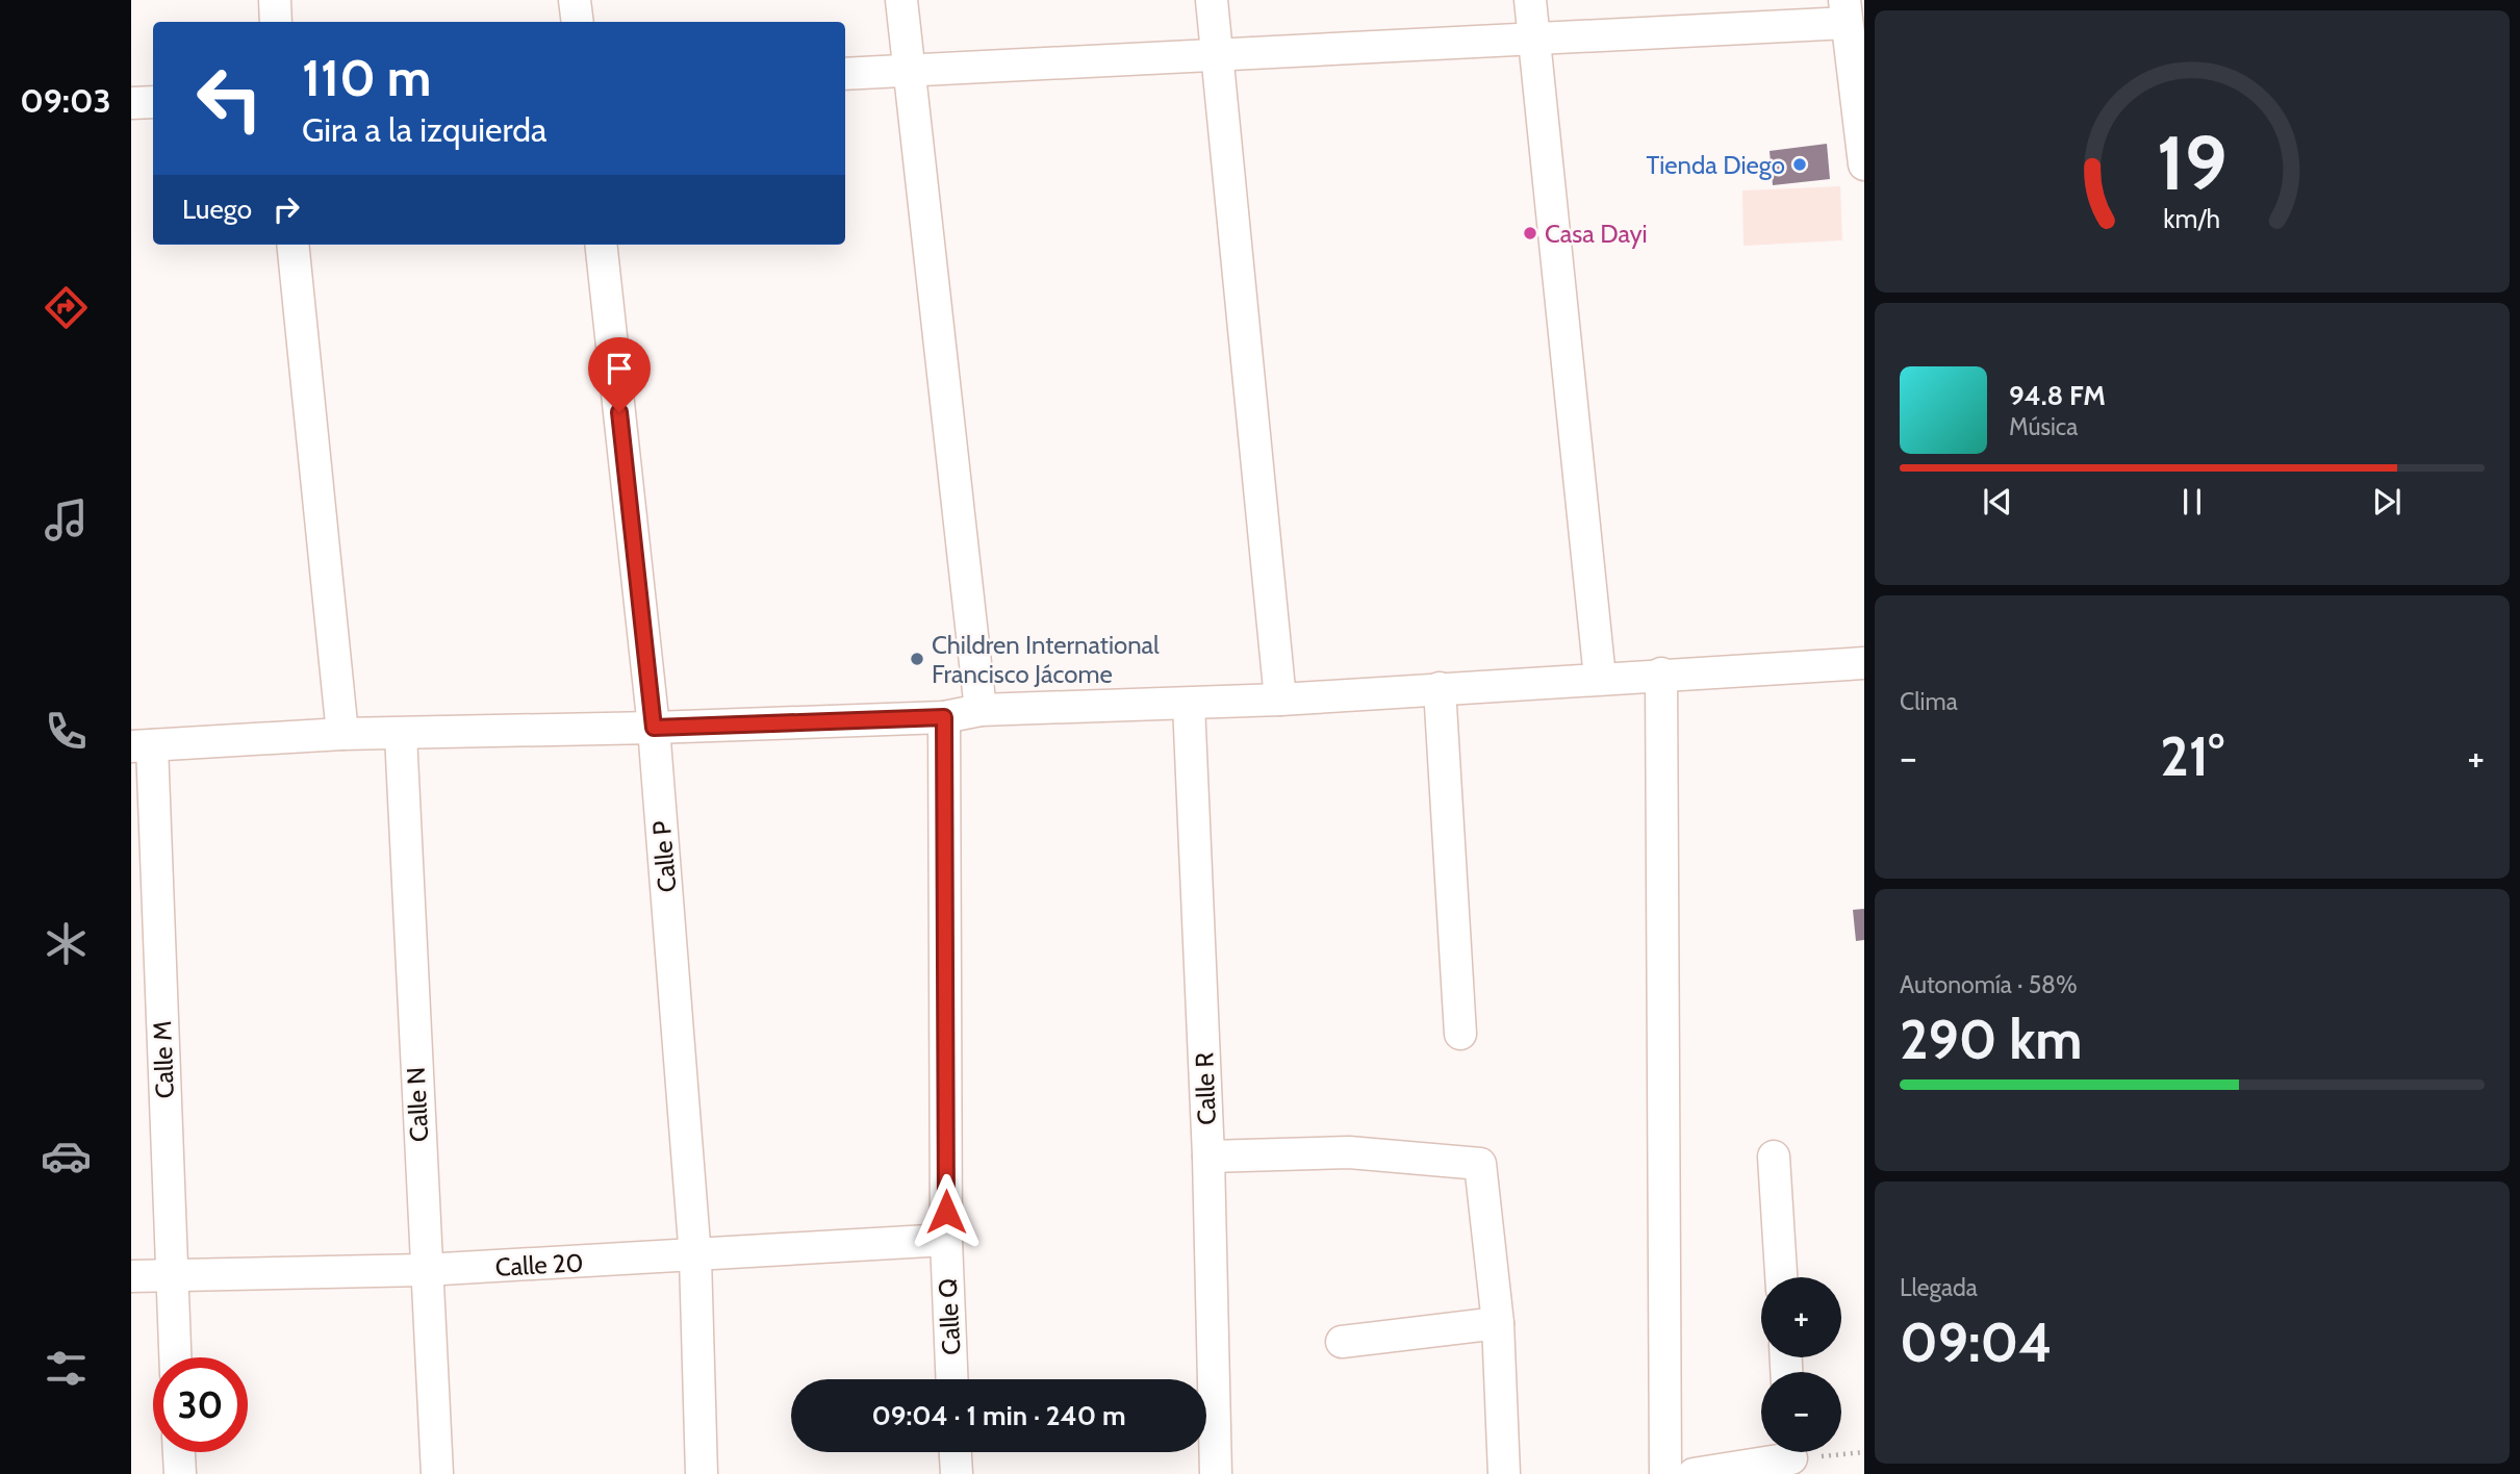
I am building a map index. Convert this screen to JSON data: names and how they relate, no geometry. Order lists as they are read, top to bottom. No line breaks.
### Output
{"streets":{"street":["Calle P","Calle M","Calle R","Calle N","Calle 20","Calle Q"]},"crossings":[["Calle P","Calle 20"],["Calle M","Calle 20"],["Calle N","Calle 20"],["Calle 20","Calle Q"]],"places":["Tienda Diego","Casa Dayi","Children International Francisco Jácome"],"page":{"tabs":"09:03","turn":["110 m","Gira a la izquierda"],"then":"Luego","song":["94.8 FM","Música"],"tile":["Clima",["Autonomía · 58%","290 km"],["Llegada","09:04"]],"heat":["−","21°","+"],"map_buttons":["+","−"],"limit":"30","trip":"09:04 · 1 min · 240 m","gauge":["19","km/h"]}}
